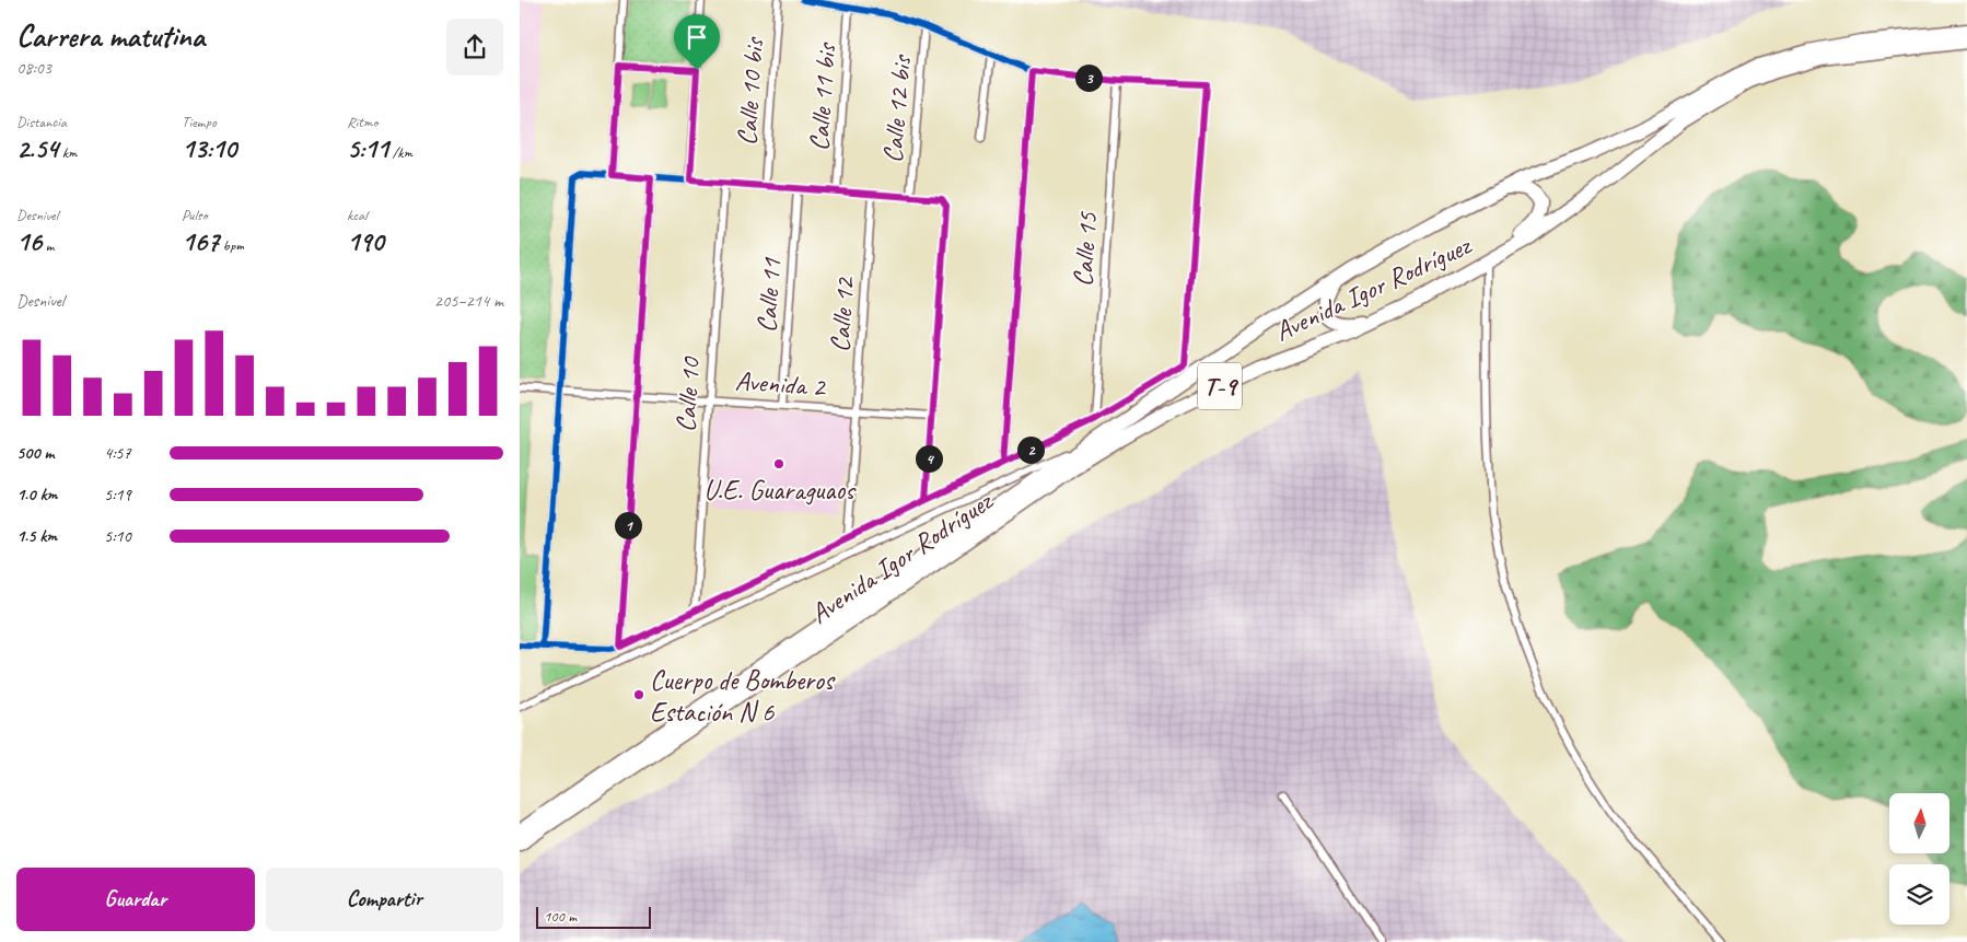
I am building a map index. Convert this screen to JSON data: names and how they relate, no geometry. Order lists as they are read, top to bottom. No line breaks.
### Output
{"streets":{"highway":["Avenida Igor Rodríguez","T-9"],"street":["Calle 10 bis","Calle 11 bis","Calle 12 bis","Calle 15","Calle 11","Calle 12","Avenida 2","Calle 10"]},"crossings":[["Avenida Igor Rodríguez","T-9"],["Calle 11","Avenida 2"],["Calle 12","Avenida 2"],["Avenida 2","Calle 10"]],"places":["U.E. Guaraguaos","Cuerpo de Bomberos Estación N 6"],"scale_bar":"100 m","north":"top","page":{"heading":["Carrera matutina","08:03"],"pins":["3","2","4","1"],"stats":[["Distancia","2.54 km"],["Tiempo","13:10"],["Ritmo","5:11 /km"],["Desnivel","16 m"],["Pulso","167 bpm"],["kcal","190"]],"chart":["Desnivel","205–214 m"],"list":[{"name":"500 m","note":"4:57"},{"name":"1.0 km","note":"5:19"},{"name":"1.5 km","note":"5:10"}],"buttons":["Guardar","Compartir"],"scale":"100 m"}}
